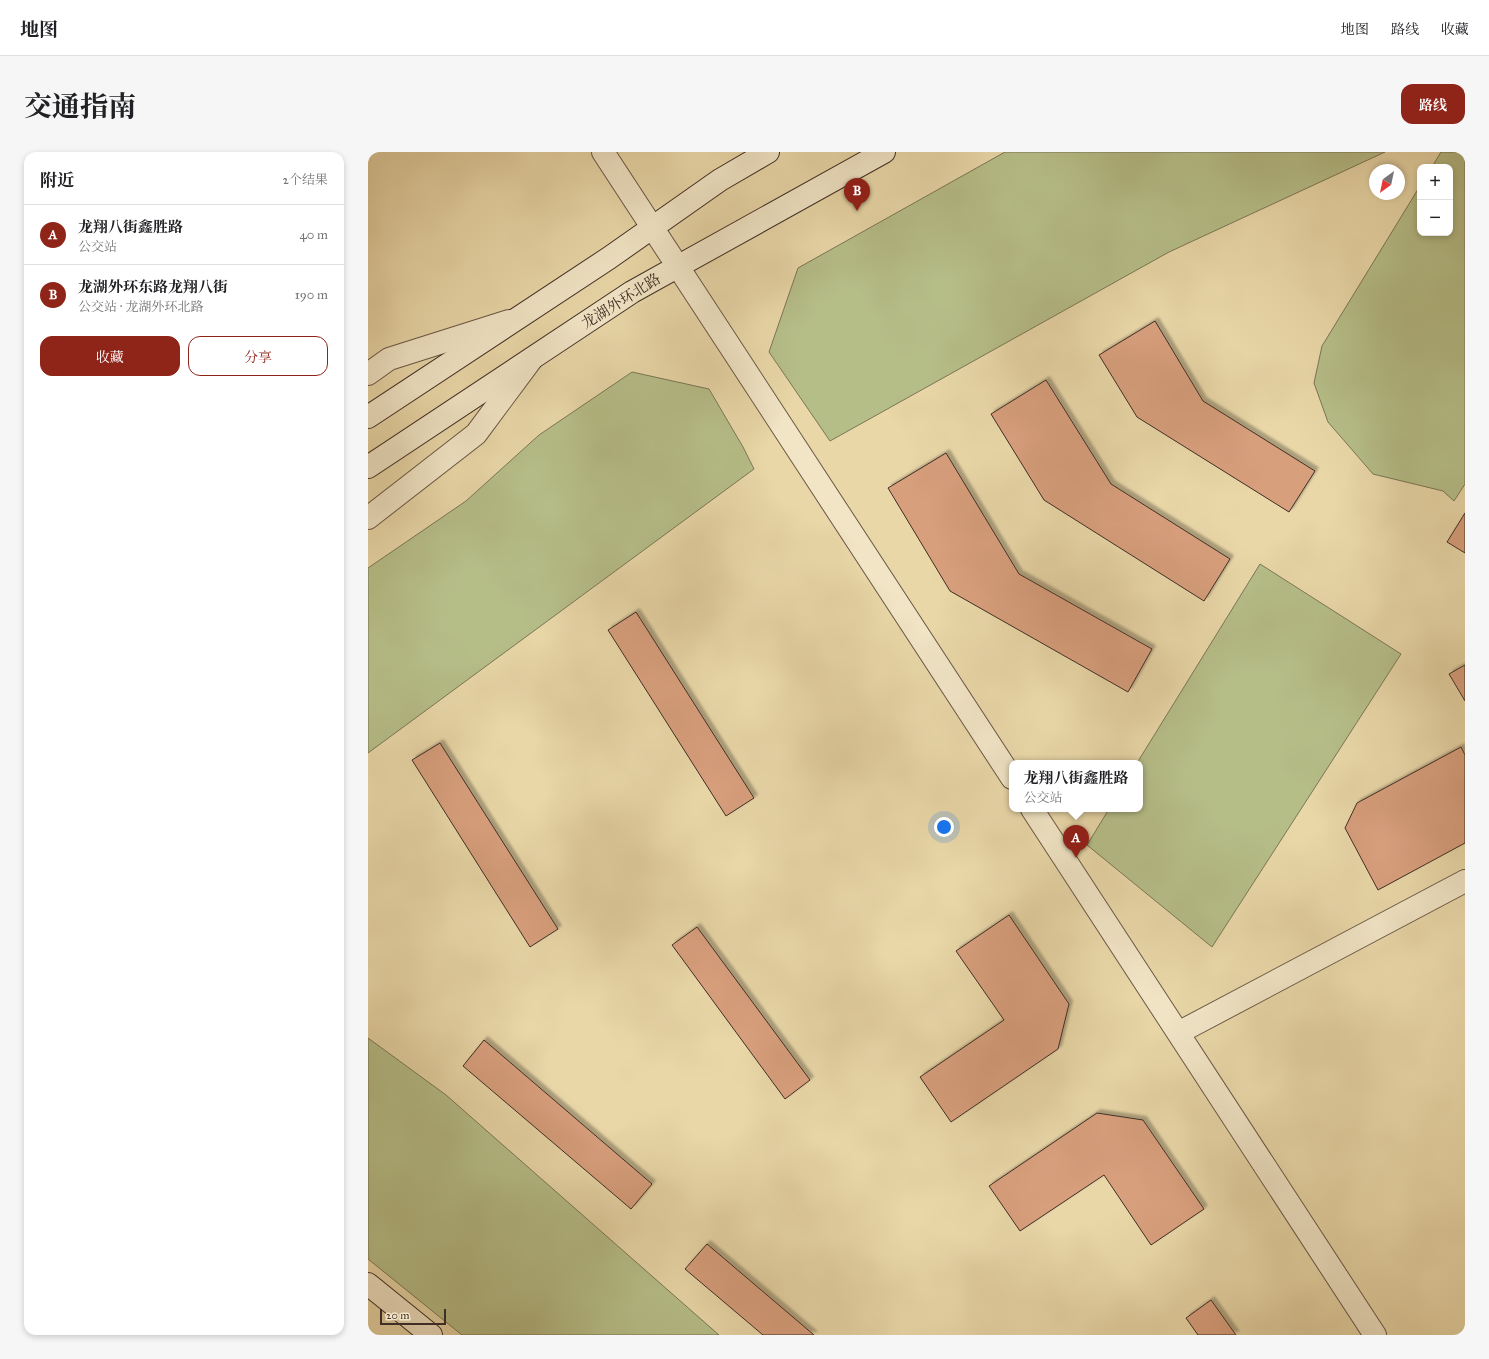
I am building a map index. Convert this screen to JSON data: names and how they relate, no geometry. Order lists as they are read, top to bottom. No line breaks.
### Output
{"streets":{"street":["龙湖外环北路"]},"scale_bar":"20 m","north":"bottom left","page":{"header":"地图","nav":["地图","路线","收藏"],"title":"交通指南","buttons":["路线",["收藏","分享"]],"heading":["附近","2个结果"],"map_buttons":["+","−"],"pins":["B","A"],"list":[{"mark":"A","name":"龙翔八街鑫胜路","note":"公交站","value":"40 m"},{"mark":"B","name":"龙湖外环东路龙翔八街","note":"公交站 · 龙湖外环北路","value":"190 m"}],"popup":["龙翔八街鑫胜路","公交站"],"scale":"20 m"}}
